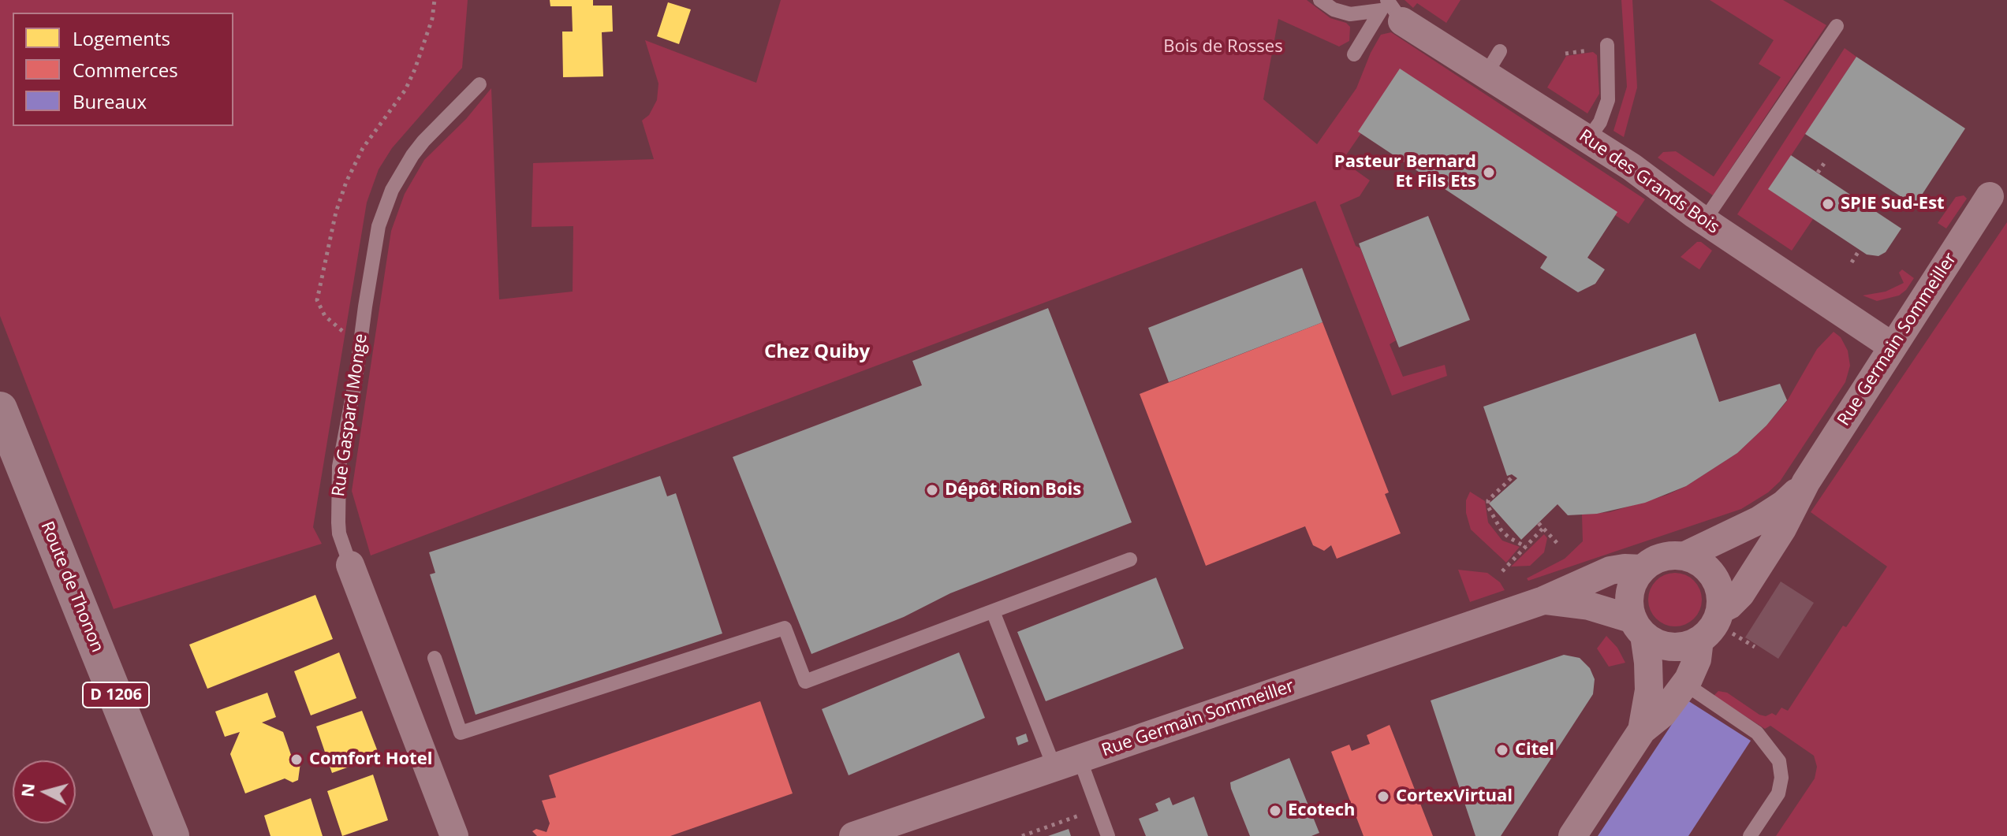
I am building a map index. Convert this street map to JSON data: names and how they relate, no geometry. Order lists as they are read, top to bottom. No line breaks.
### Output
{"streets":{"main road":["Route de Thonon","D 1206"],"street":["Rue des Grands Bois","Rue Germain Sommeiller","Rue Gaspard Monge"]},"crossings":[["Rue des Grands Bois","Rue Germain Sommeiller"]],"districts":["Chez Quiby"],"parks":["Bois de Rosses"],"places":["Pasteur Bernard Et Fils Ets","SPIE Sud-Est","Dépôt Rion Bois","Citel","Comfort Hotel","CortexVirtual","Ecotech"],"legend":["Logements","Commerces","Bureaux"],"north":"left"}
